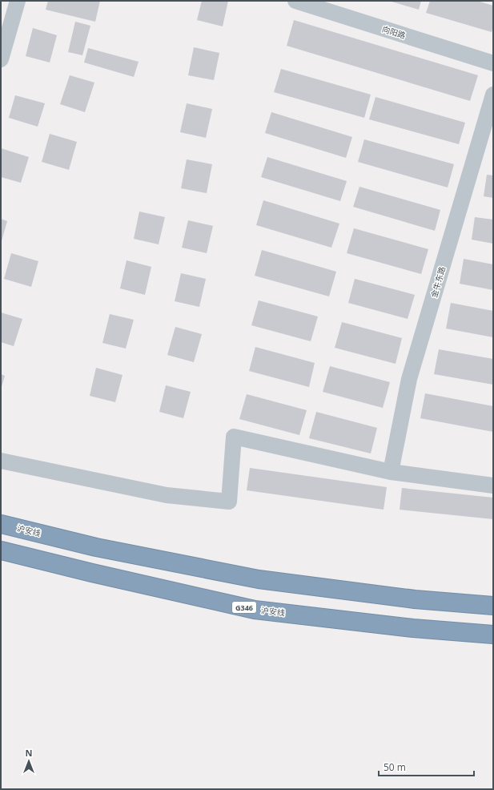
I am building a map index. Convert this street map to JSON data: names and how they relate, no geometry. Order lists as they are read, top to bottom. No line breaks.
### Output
{"streets":{"highway":["沪安线","G346"],"street":["向阳路","金牛东路"]},"scale_bar":"50 m","north":"top"}
